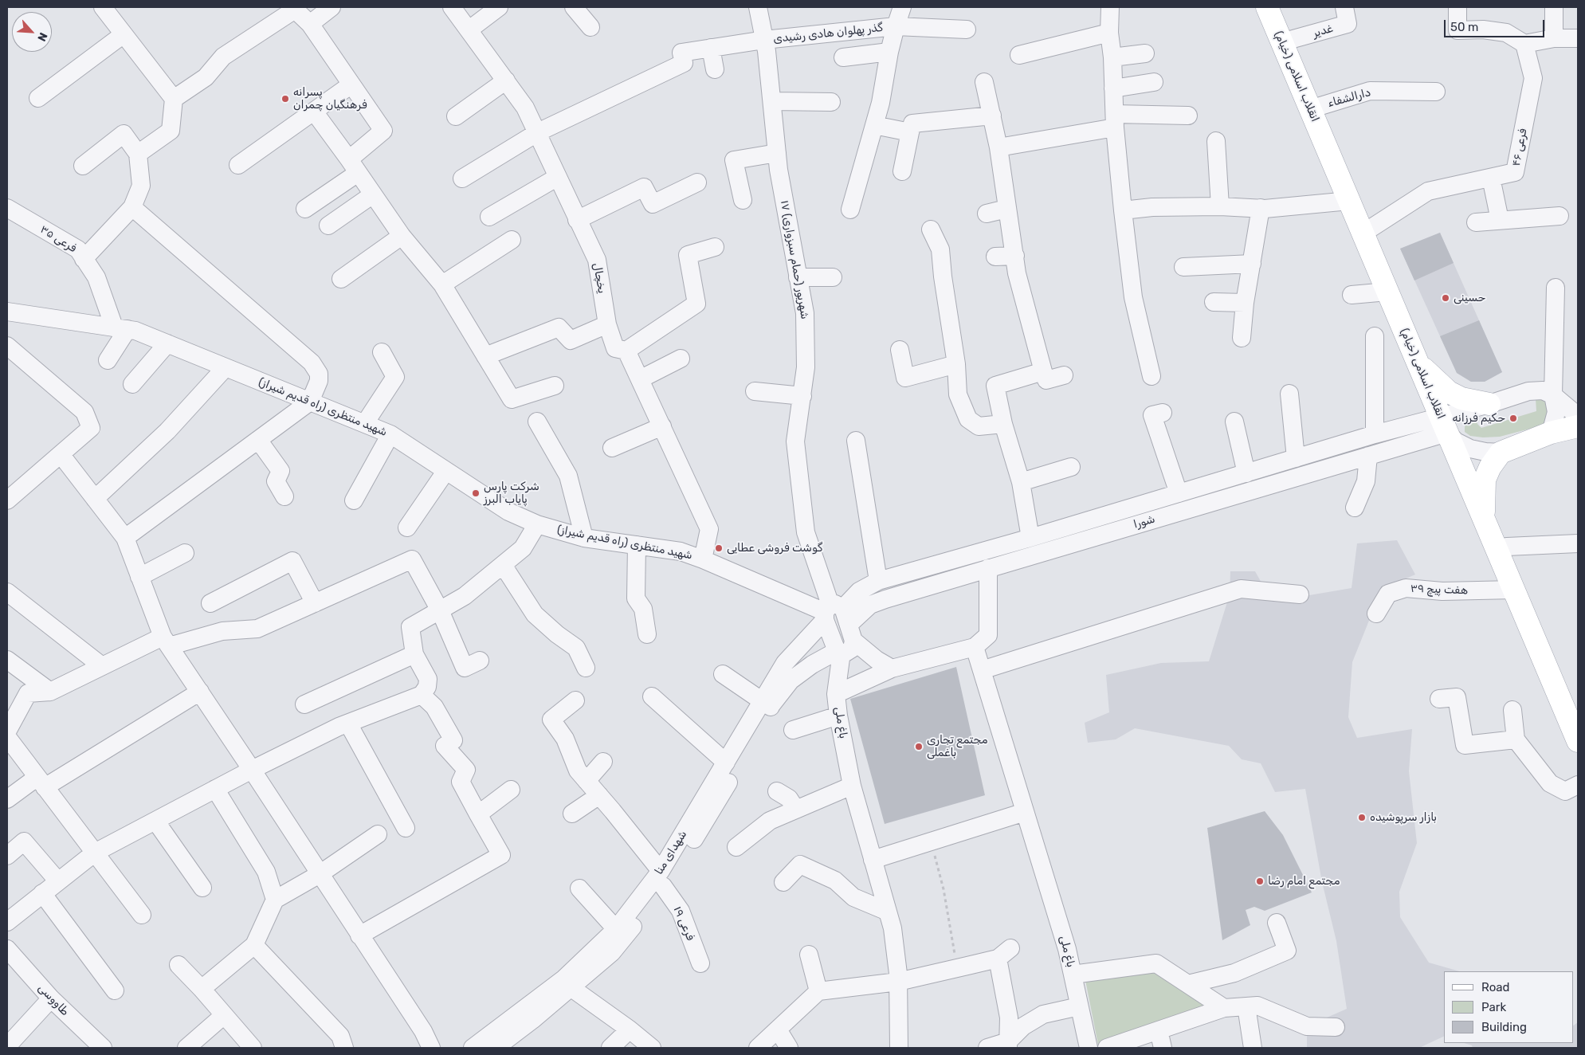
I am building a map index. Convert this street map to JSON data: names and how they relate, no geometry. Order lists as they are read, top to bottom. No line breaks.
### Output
{"streets":{"main road":["انقلاب اسلامی (خیام)"],"street":["غدیر","گذر پهلوان هادی رشیدی","دارالشفاء","فرعی ۴۶","فرعی ۳۵","۱۷ شهریور (حمام سبزواری)","یخچال","شهید منتظری (راه قدیم شیراز)","شورا","هفت پیچ ۳۹","باغ ملی","شهدای منا","فرعی ۱۹","طاووسی"]},"crossings":[["غدیر","انقلاب اسلامی (خیام)"],["گذر پهلوان هادی رشیدی","۱۷ شهریور (حمام سبزواری)"],["گذر پهلوان هادی رشیدی","یخچال"],["انقلاب اسلامی (خیام)","دارالشفاء"],["انقلاب اسلامی (خیام)","فرعی ۴۶"],["انقلاب اسلامی (خیام)","شورا"],["انقلاب اسلامی (خیام)","هفت پیچ ۳۹"],["فرعی ۳۵","شهید منتظری (راه قدیم شیراز)"],["۱۷ شهریور (حمام سبزواری)","شهید منتظری (راه قدیم شیراز)"],["۱۷ شهریور (حمام سبزواری)","شورا"],["۱۷ شهریور (حمام سبزواری)","شهدای منا"],["یخچال","شهید منتظری (راه قدیم شیراز)"],["شهید منتظری (راه قدیم شیراز)","شورا"],["شهید منتظری (راه قدیم شیراز)","باغ ملی"],["شهید منتظری (راه قدیم شیراز)","شهدای منا"],["شورا","شهدای منا"],["شهدای منا","فرعی ۱۹"]],"places":["پسرانه فرهنگیان چمران","حسینی","حکیم فرزانه","شرکت پارس پایاب البرز","گوشت فروشی عطایی","مجتمع تجاری باغملی","بازار سرپوشیده","مجتمع امام رضا"],"legend":["Road","Park","Building"],"scale_bar":"50 m","north":"bottom right"}
